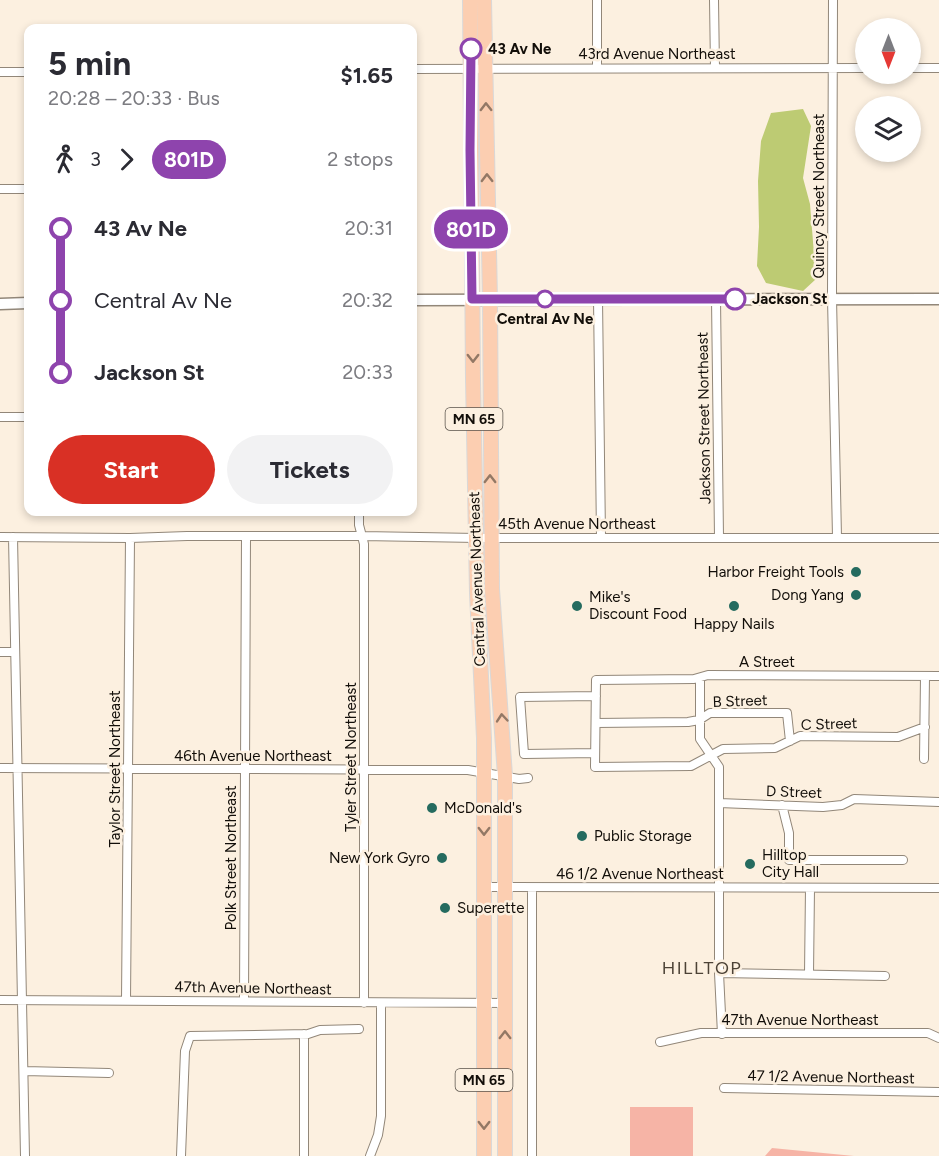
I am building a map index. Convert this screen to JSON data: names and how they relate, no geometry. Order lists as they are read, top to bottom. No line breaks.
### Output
{"streets":{"main road":["MN 65","Central Avenue Northeast"],"street":["43rd Avenue Northeast","Quincy Street Northeast","Jackson Street Northeast","45th Avenue Northeast","A Street","B Street","C Street","46th Avenue Northeast","Tyler Street Northeast","Taylor Street Northeast","D Street","Polk Street Northeast","46 1/2 Avenue Northeast","47th Avenue Northeast","47 1/2 Avenue Northeast"]},"crossings":[["43rd Avenue Northeast","Quincy Street Northeast"],["43rd Avenue Northeast","Central Avenue Northeast"],["Quincy Street Northeast","45th Avenue Northeast"],["Jackson Street Northeast","45th Avenue Northeast"],["45th Avenue Northeast","Central Avenue Northeast"],["45th Avenue Northeast","Tyler Street Northeast"],["45th Avenue Northeast","Taylor Street Northeast"],["45th Avenue Northeast","Polk Street Northeast"],["Central Avenue Northeast","46th Avenue Northeast"],["Central Avenue Northeast","46 1/2 Avenue Northeast"],["Central Avenue Northeast","47th Avenue Northeast"],["B Street","C Street"],["46th Avenue Northeast","Tyler Street Northeast"],["46th Avenue Northeast","Taylor Street Northeast"],["46th Avenue Northeast","Polk Street Northeast"],["Tyler Street Northeast","47th Avenue Northeast"],["Taylor Street Northeast","47th Avenue Northeast"],["Polk Street Northeast","47th Avenue Northeast"]],"districts":["HILLTOP"],"places":["43 Av Ne","Central Av Ne","Jackson St","Harbor Freight Tools","Dong Yang","Mike's Discount Food","Happy Nails","McDonald's","Public Storage","New York Gyro","Hilltop City Hall","Superette"],"lines":["bus line 801D"],"north":"bottom","page":{"on_map":"801D","heading":["5 min","20:28 – 20:33 · Bus","$1.65"],"legs":["3","801D","2 stops"],"list":[{"name":"43 Av Ne","value":"20:31"},{"name":"Central Av Ne","value":"20:32"},{"name":"Jackson St","value":"20:33"}],"buttons":["Start","Tickets"]}}
